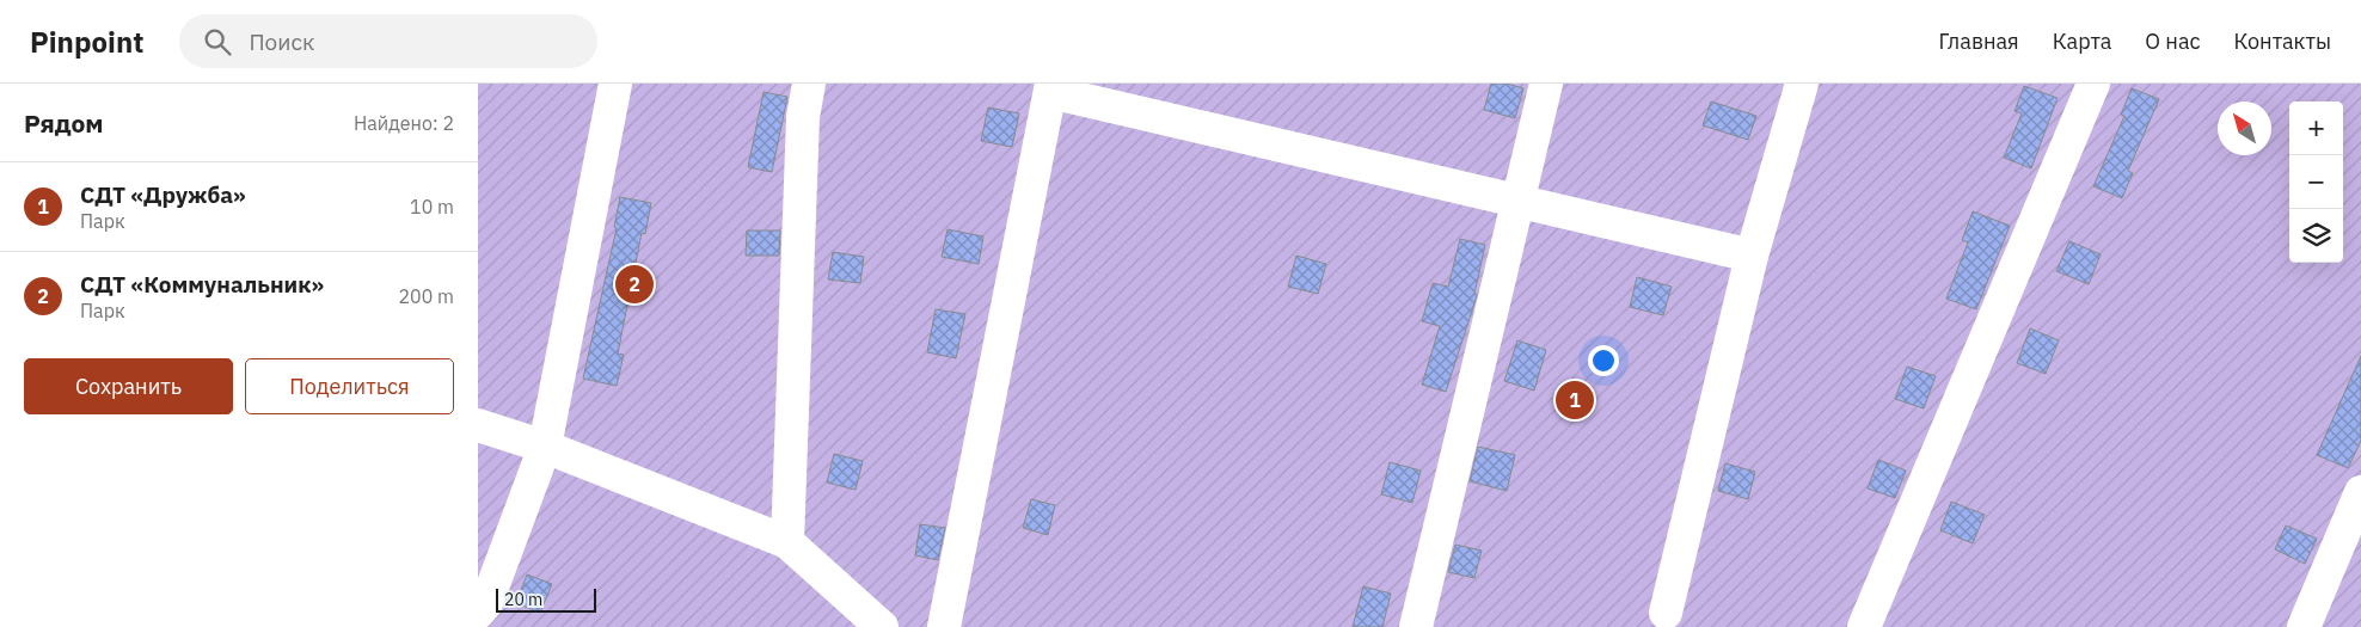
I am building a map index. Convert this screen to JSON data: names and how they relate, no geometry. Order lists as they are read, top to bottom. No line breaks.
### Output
{"scale_bar":"20 m","north":"top left","page":{"header":"Pinpoint","search":"Поиск","nav":["Главная","Карта","О нас","Контакты"],"heading":["Рядом","Найдено: 2"],"map_buttons":["+","−"],"list":[{"mark":"1","name":"СДТ «Дружба»","note":"Парк","value":"10 m"},{"mark":"2","name":"СДТ «Коммунальник»","note":"Парк","value":"200 m"}],"pins":["2","1"],"buttons":["Сохранить","Поделиться"],"scale":"20 m"}}
